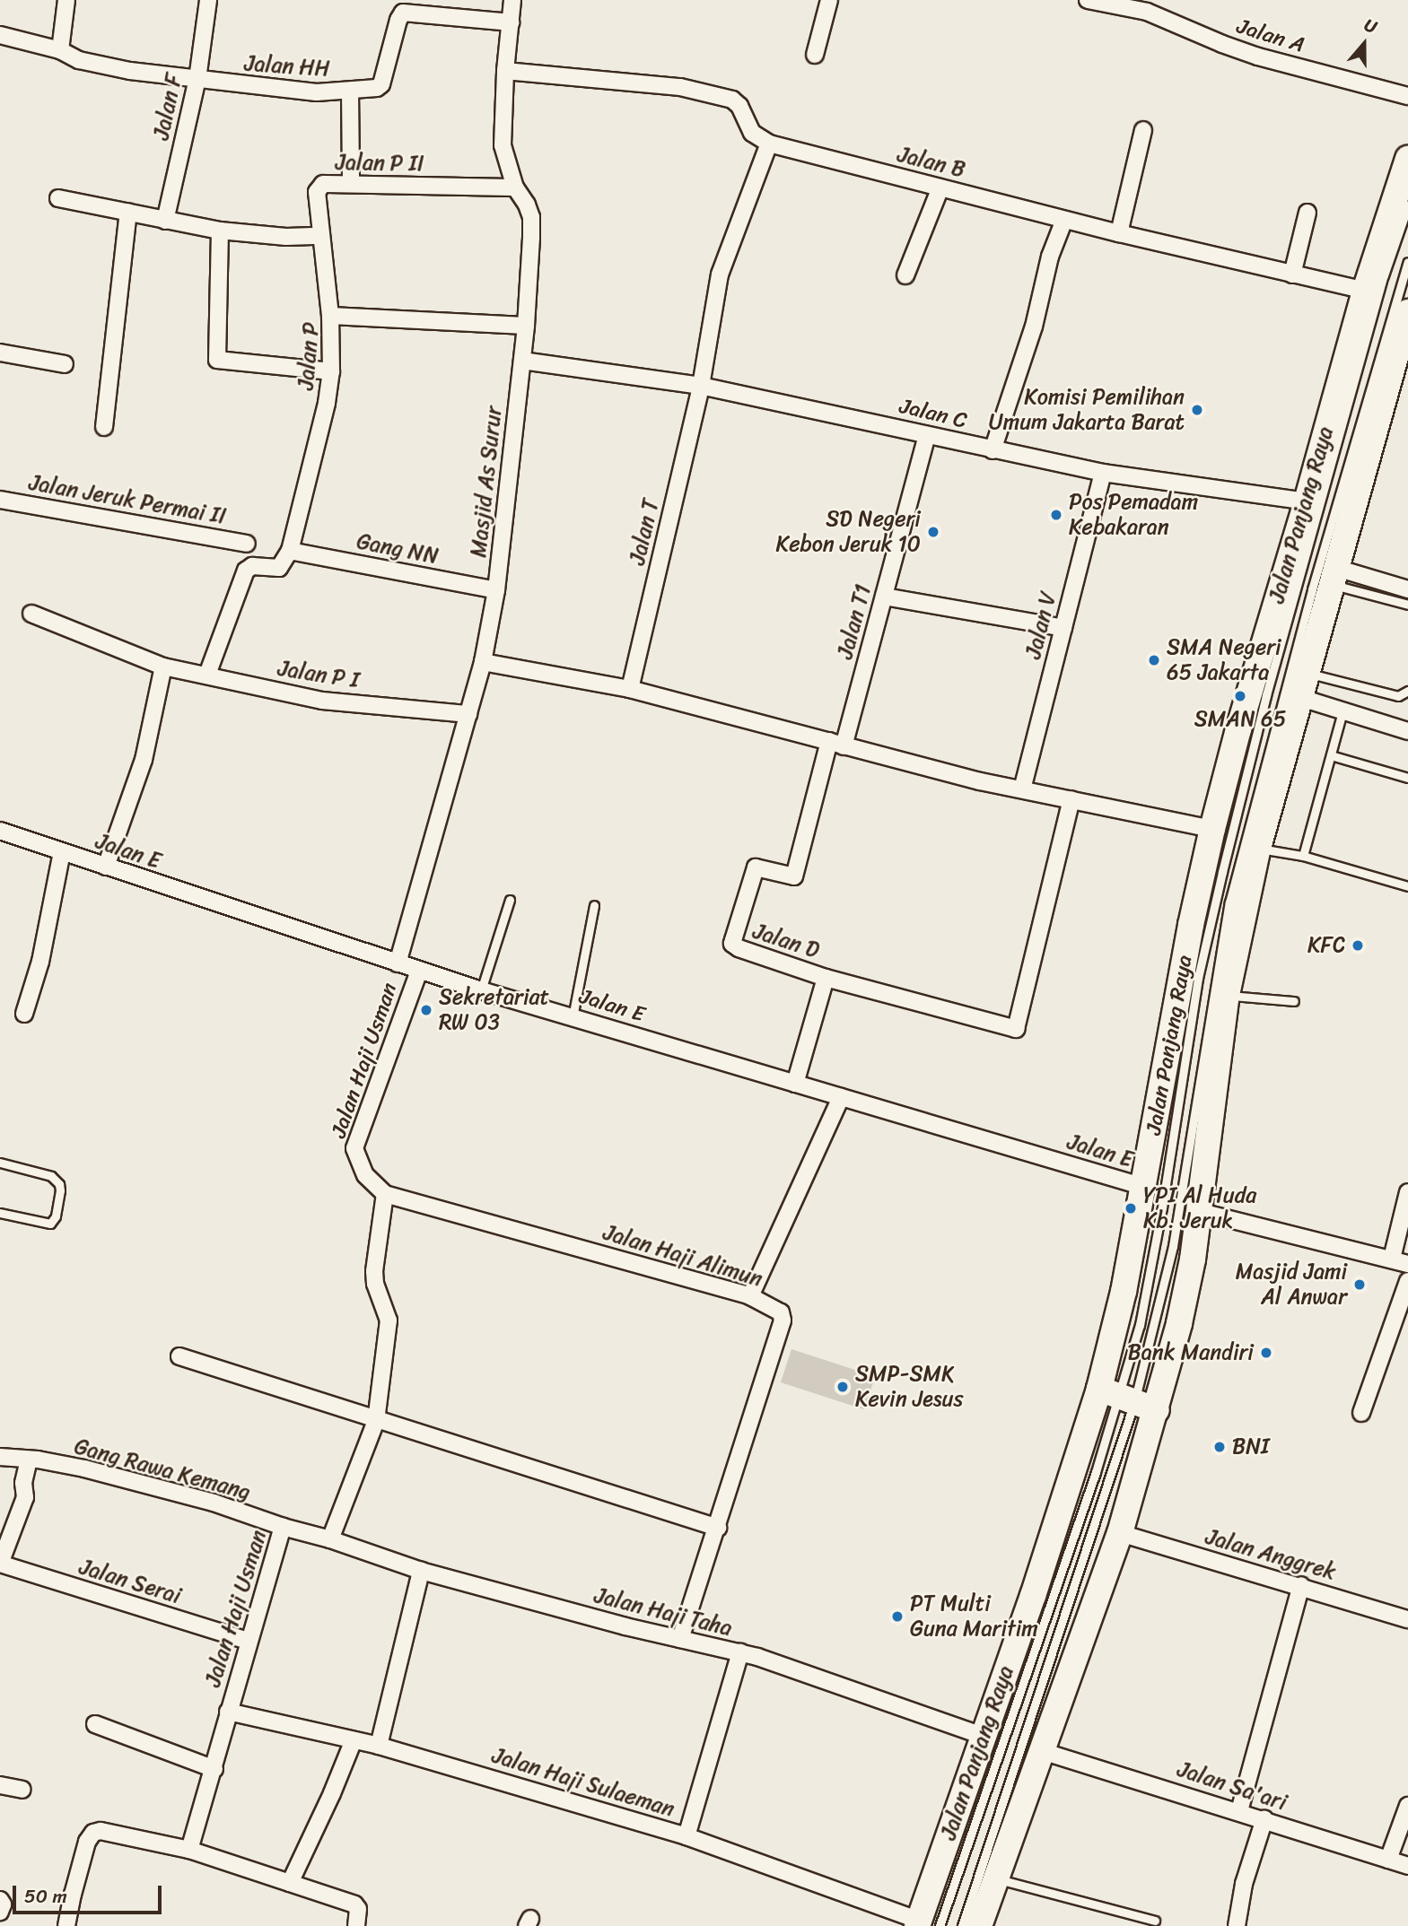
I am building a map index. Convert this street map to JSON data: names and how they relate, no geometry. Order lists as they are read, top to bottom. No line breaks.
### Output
{"streets":{"main road":["Jalan Panjang Raya"],"street":["Jalan A","Jalan HH","Jalan F","Jalan B","Jalan P II","Jalan P","Jalan C","Masjid As Surur","Jalan Jeruk Permai II","Jalan T","Gang NN","Jalan T1","Jalan V","Jalan P I","Jalan E","Jalan D","Jalan Haji Usman","Jalan Haji Alimun","Gang Rawa Kemang","Jalan Anggrek","Jalan Serai","Jalan Haji Taha","Jalan Haji Sulaeman","Jalan Sa'ari"]},"crossings":[["Jalan HH","Jalan F"],["Jalan HH","Masjid As Surur"],["Jalan B","Masjid As Surur"],["Jalan B","Jalan Panjang Raya"],["Jalan P II","Masjid As Surur"],["Jalan P","Masjid As Surur"],["Jalan P","Gang NN"],["Jalan C","Masjid As Surur"],["Jalan C","Jalan Panjang Raya"],["Jalan C","Jalan T"],["Jalan C","Jalan T1"],["Jalan C","Jalan V"],["Masjid As Surur","Gang NN"],["Masjid As Surur","Jalan P I"],["Masjid As Surur","Jalan E"],["Jalan Panjang Raya","Jalan E"],["Jalan Panjang Raya","Jalan Anggrek"],["Jalan Panjang Raya","Jalan Haji Taha"],["Jalan Panjang Raya","Jalan Haji Sulaeman"],["Jalan Panjang Raya","Jalan Sa'ari"],["Jalan T1","Jalan D"],["Jalan E","Jalan D"],["Jalan E","Jalan Haji Usman"],["Jalan Haji Usman","Jalan Haji Alimun"],["Jalan Haji Usman","Gang Rawa Kemang"],["Jalan Haji Usman","Jalan Serai"],["Jalan Haji Usman","Jalan Haji Taha"],["Jalan Haji Usman","Jalan Haji Sulaeman"],["Jalan Haji Alimun","Jalan Haji Taha"]],"places":["Komisi Pemilihan Umum Jakarta Barat","Pos Pemadam Kebakaran","SD Negeri Kebon Jeruk 10","SMA Negeri 65 Jakarta","SMAN 65","KFC","Sekretariat RW 03","YPI Al Huda Kb. Jeruk","Masjid Jami Al Anwar","Bank Mandiri","SMP-SMK Kevin Jesus","BNI","PT Multi Guna Maritim"],"scale_bar":"50 m","north":"top"}
